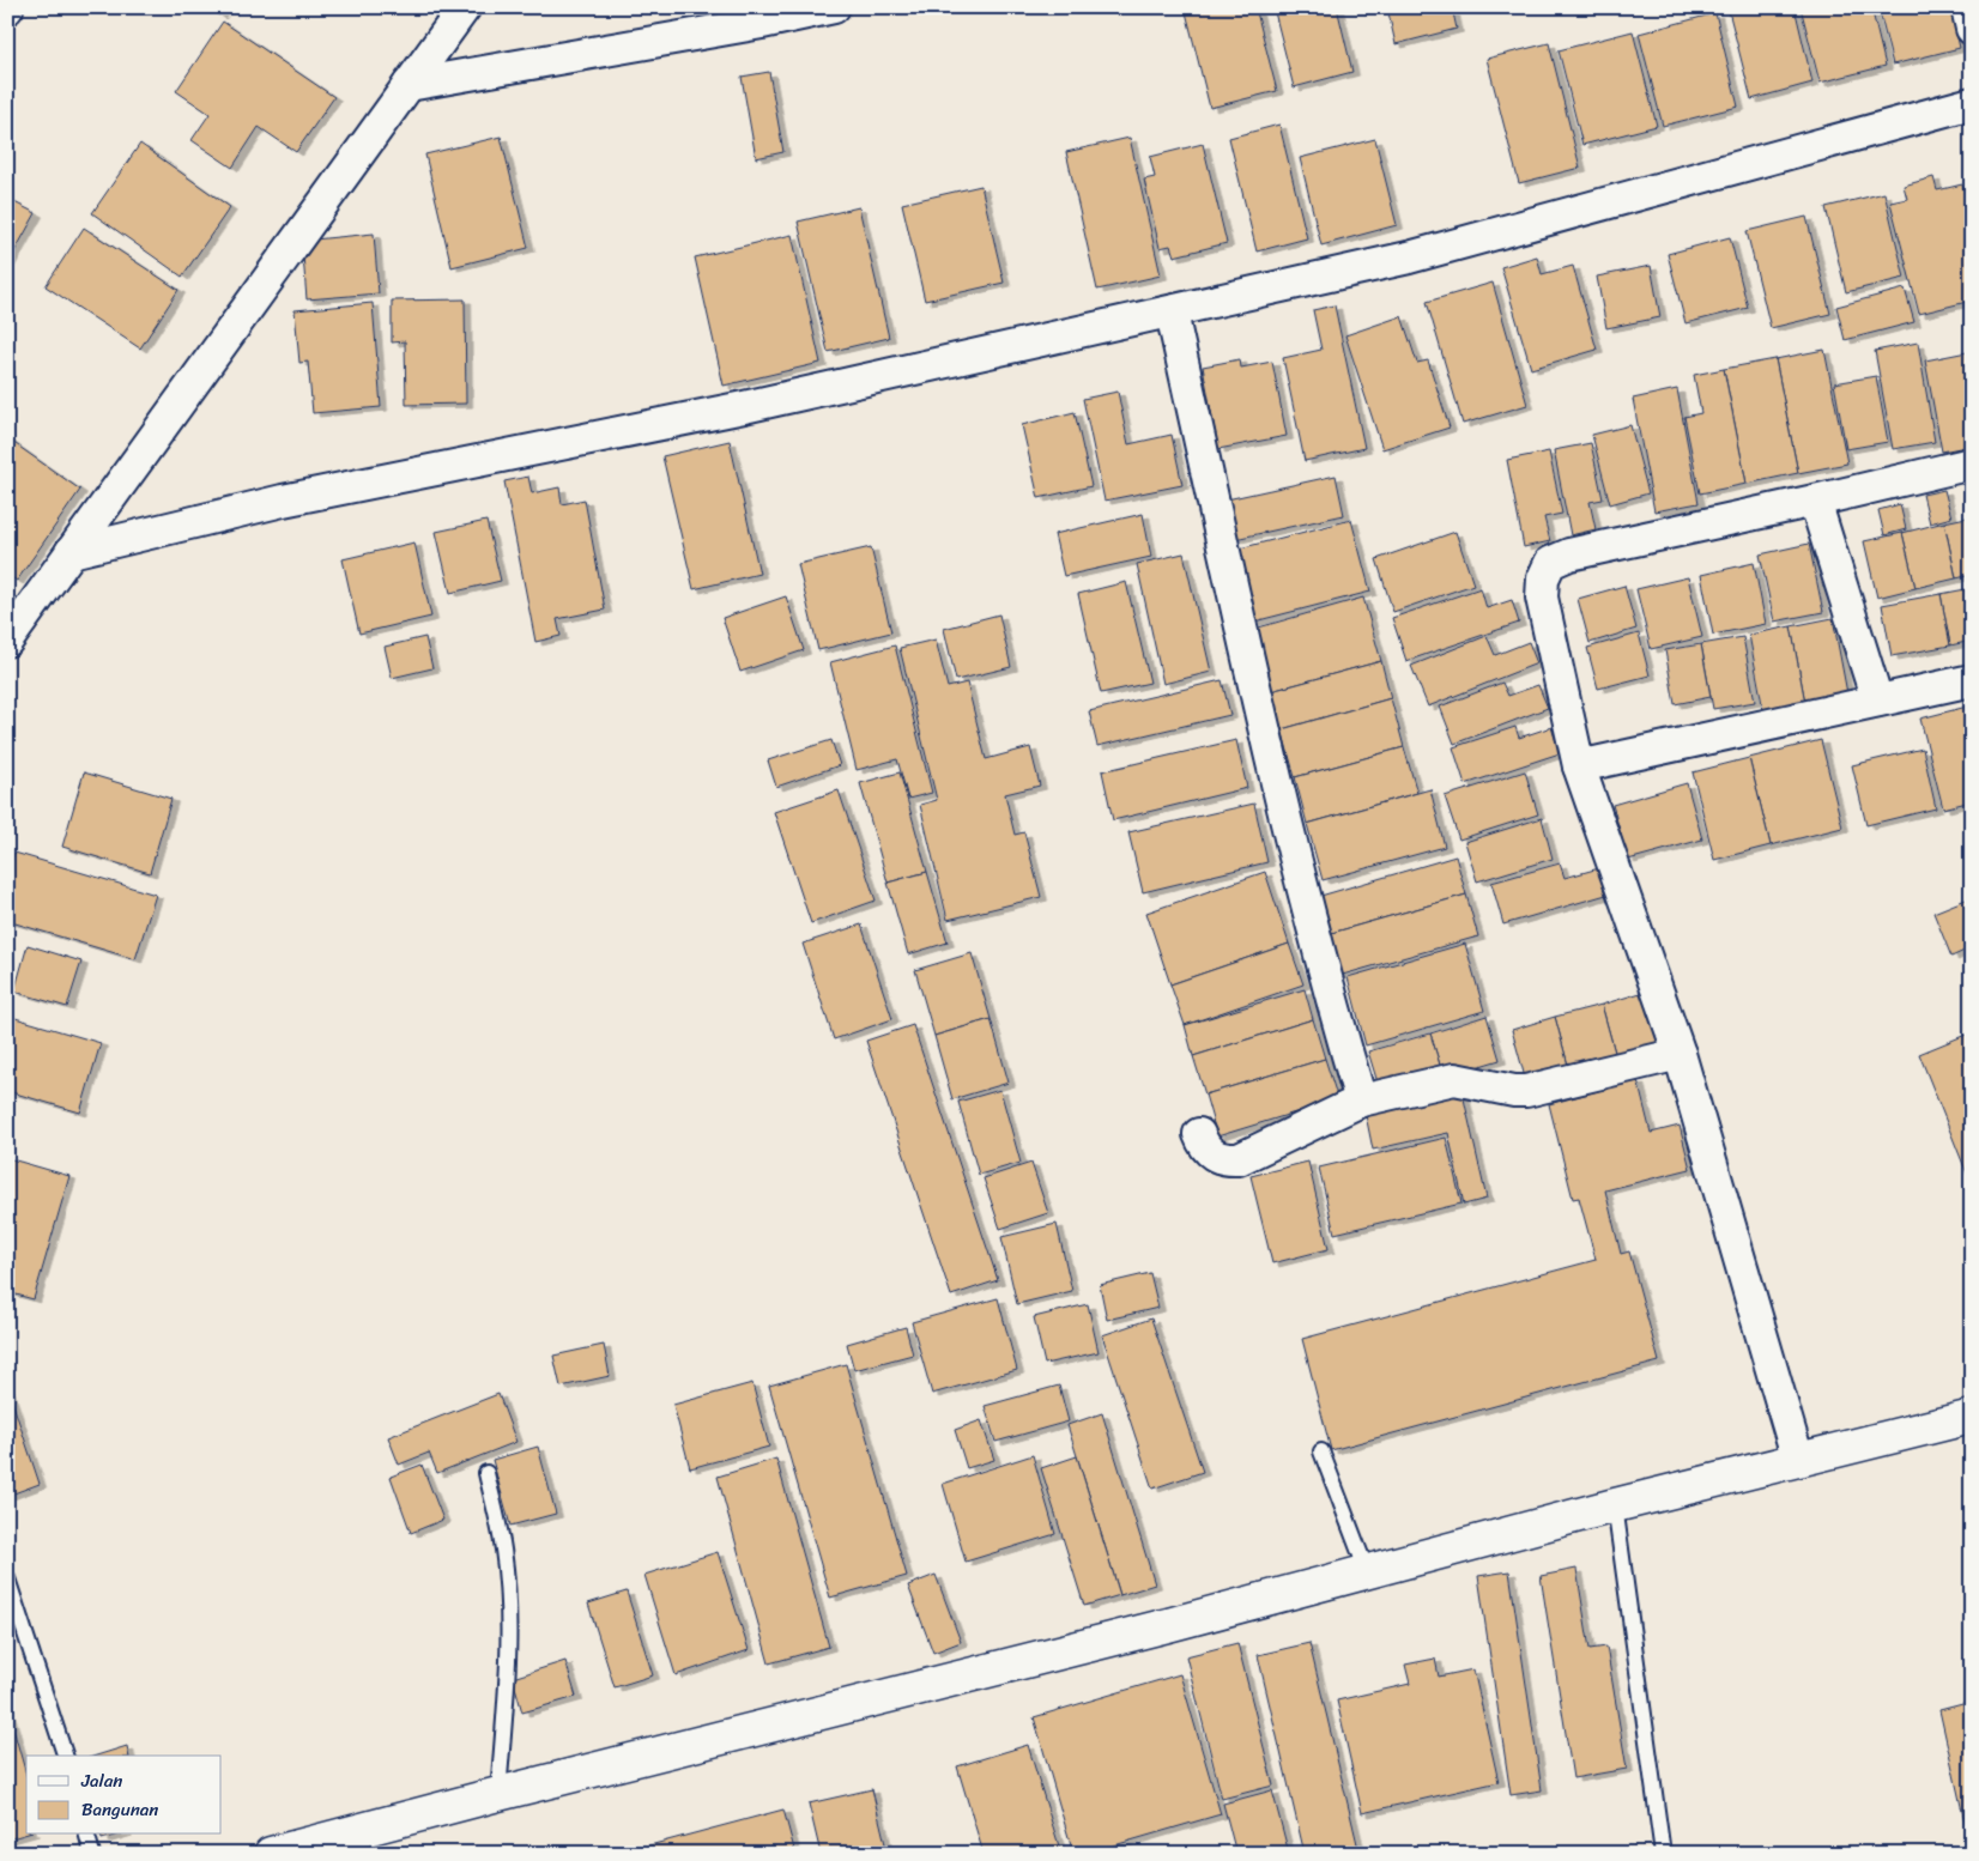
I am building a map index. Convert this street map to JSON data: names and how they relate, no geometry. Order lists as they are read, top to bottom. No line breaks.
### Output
{"legend":["Jalan","Bangunan"]}
